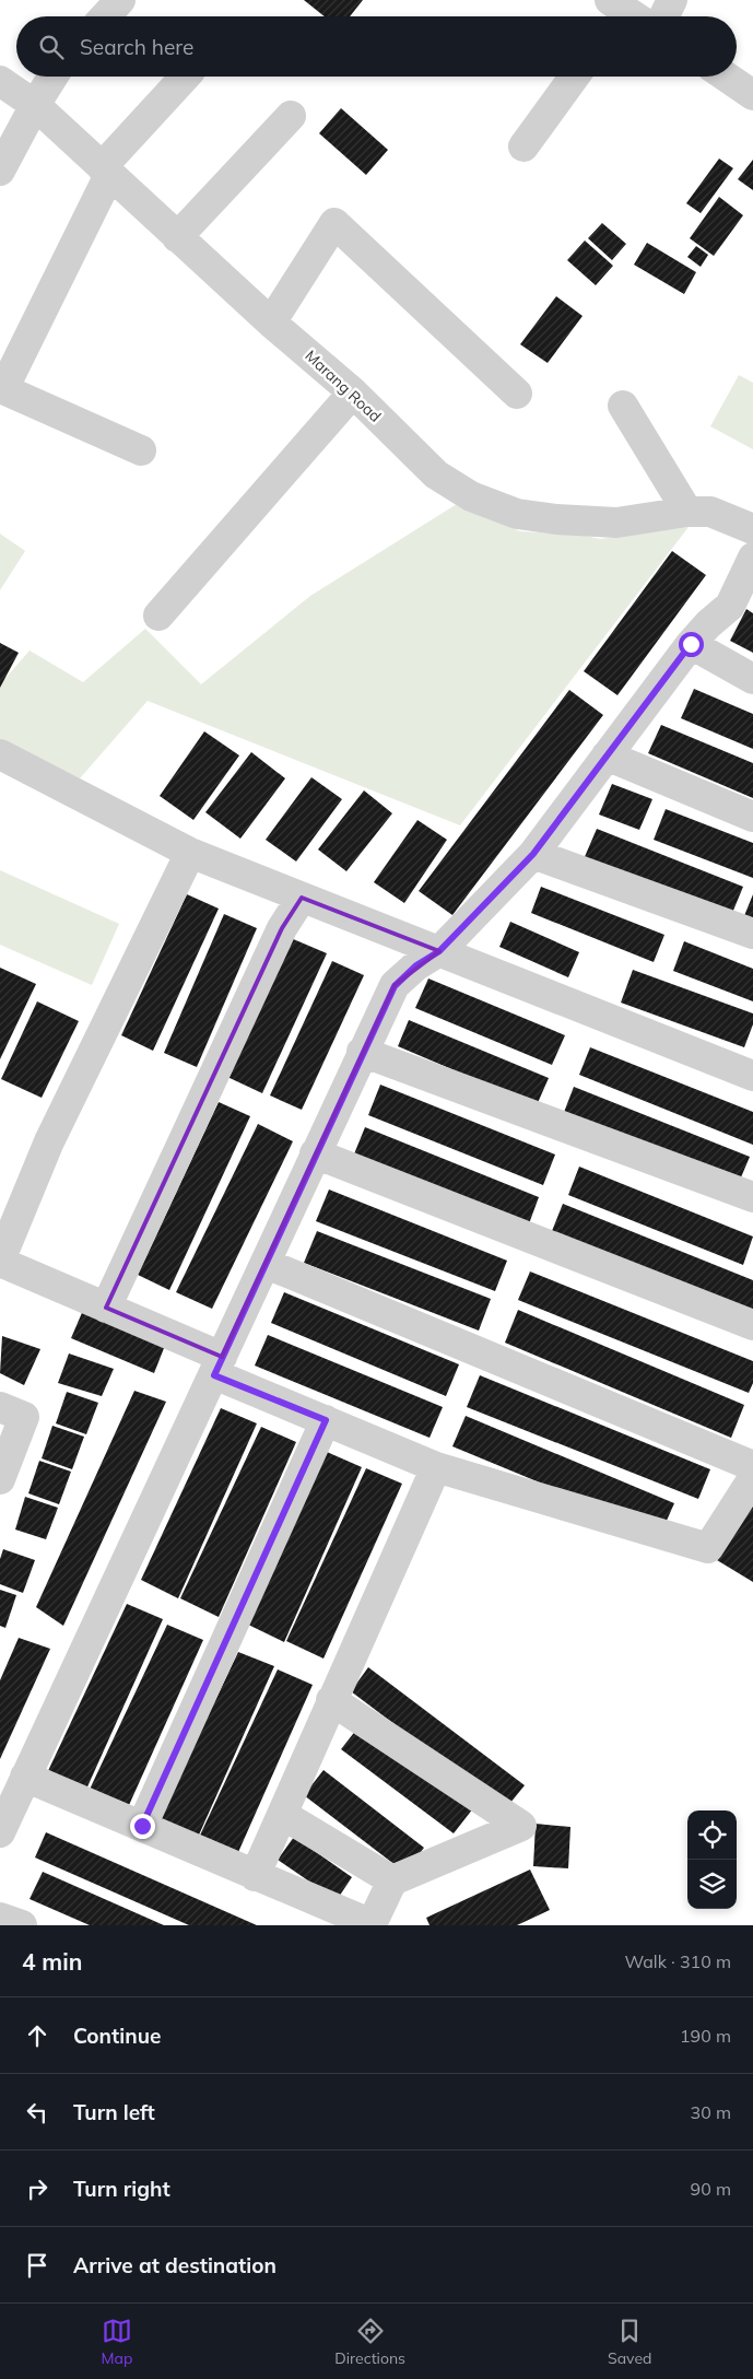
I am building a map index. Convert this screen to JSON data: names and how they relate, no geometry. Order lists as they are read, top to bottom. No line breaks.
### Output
{"streets":{"street":["Marang Road"]},"page":{"search":"Search here","heading":["4 min","Walk · 310 m"],"list":[["Continue","190 m"],["Turn left","30 m"],["Turn right","90 m"],"Arrive at destination"],"nav":["Map","Directions","Saved"]}}
